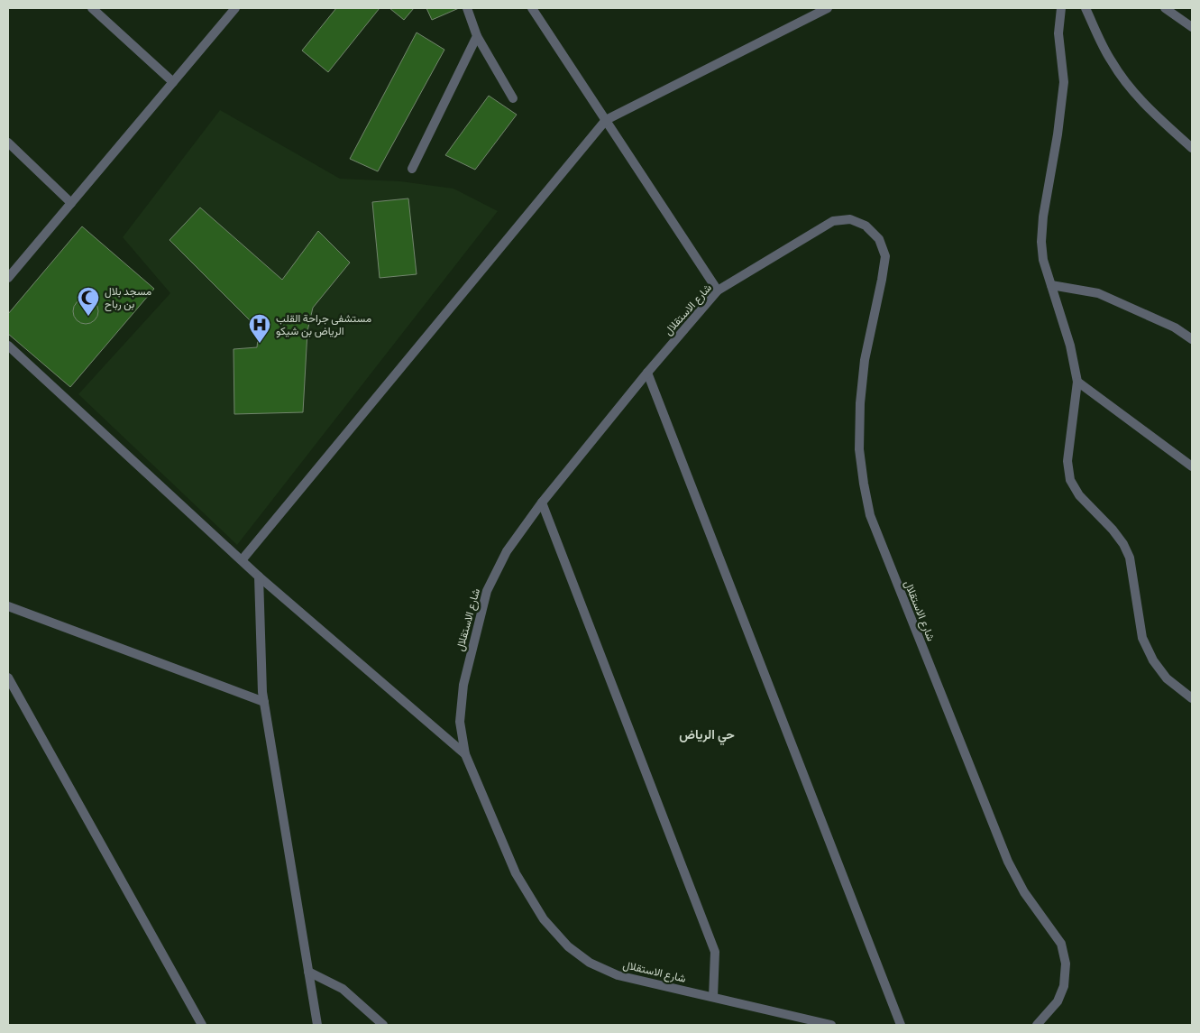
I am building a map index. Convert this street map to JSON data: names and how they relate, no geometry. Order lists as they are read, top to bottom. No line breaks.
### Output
{"streets":{"street":["شارع الاستقلال"]},"districts":["حي الرياض"],"places":{"mosque":["مسجد بلال بن رباح"],"hospital":["مستشفى جراحة القلب الرياض بن شيكو"]}}
